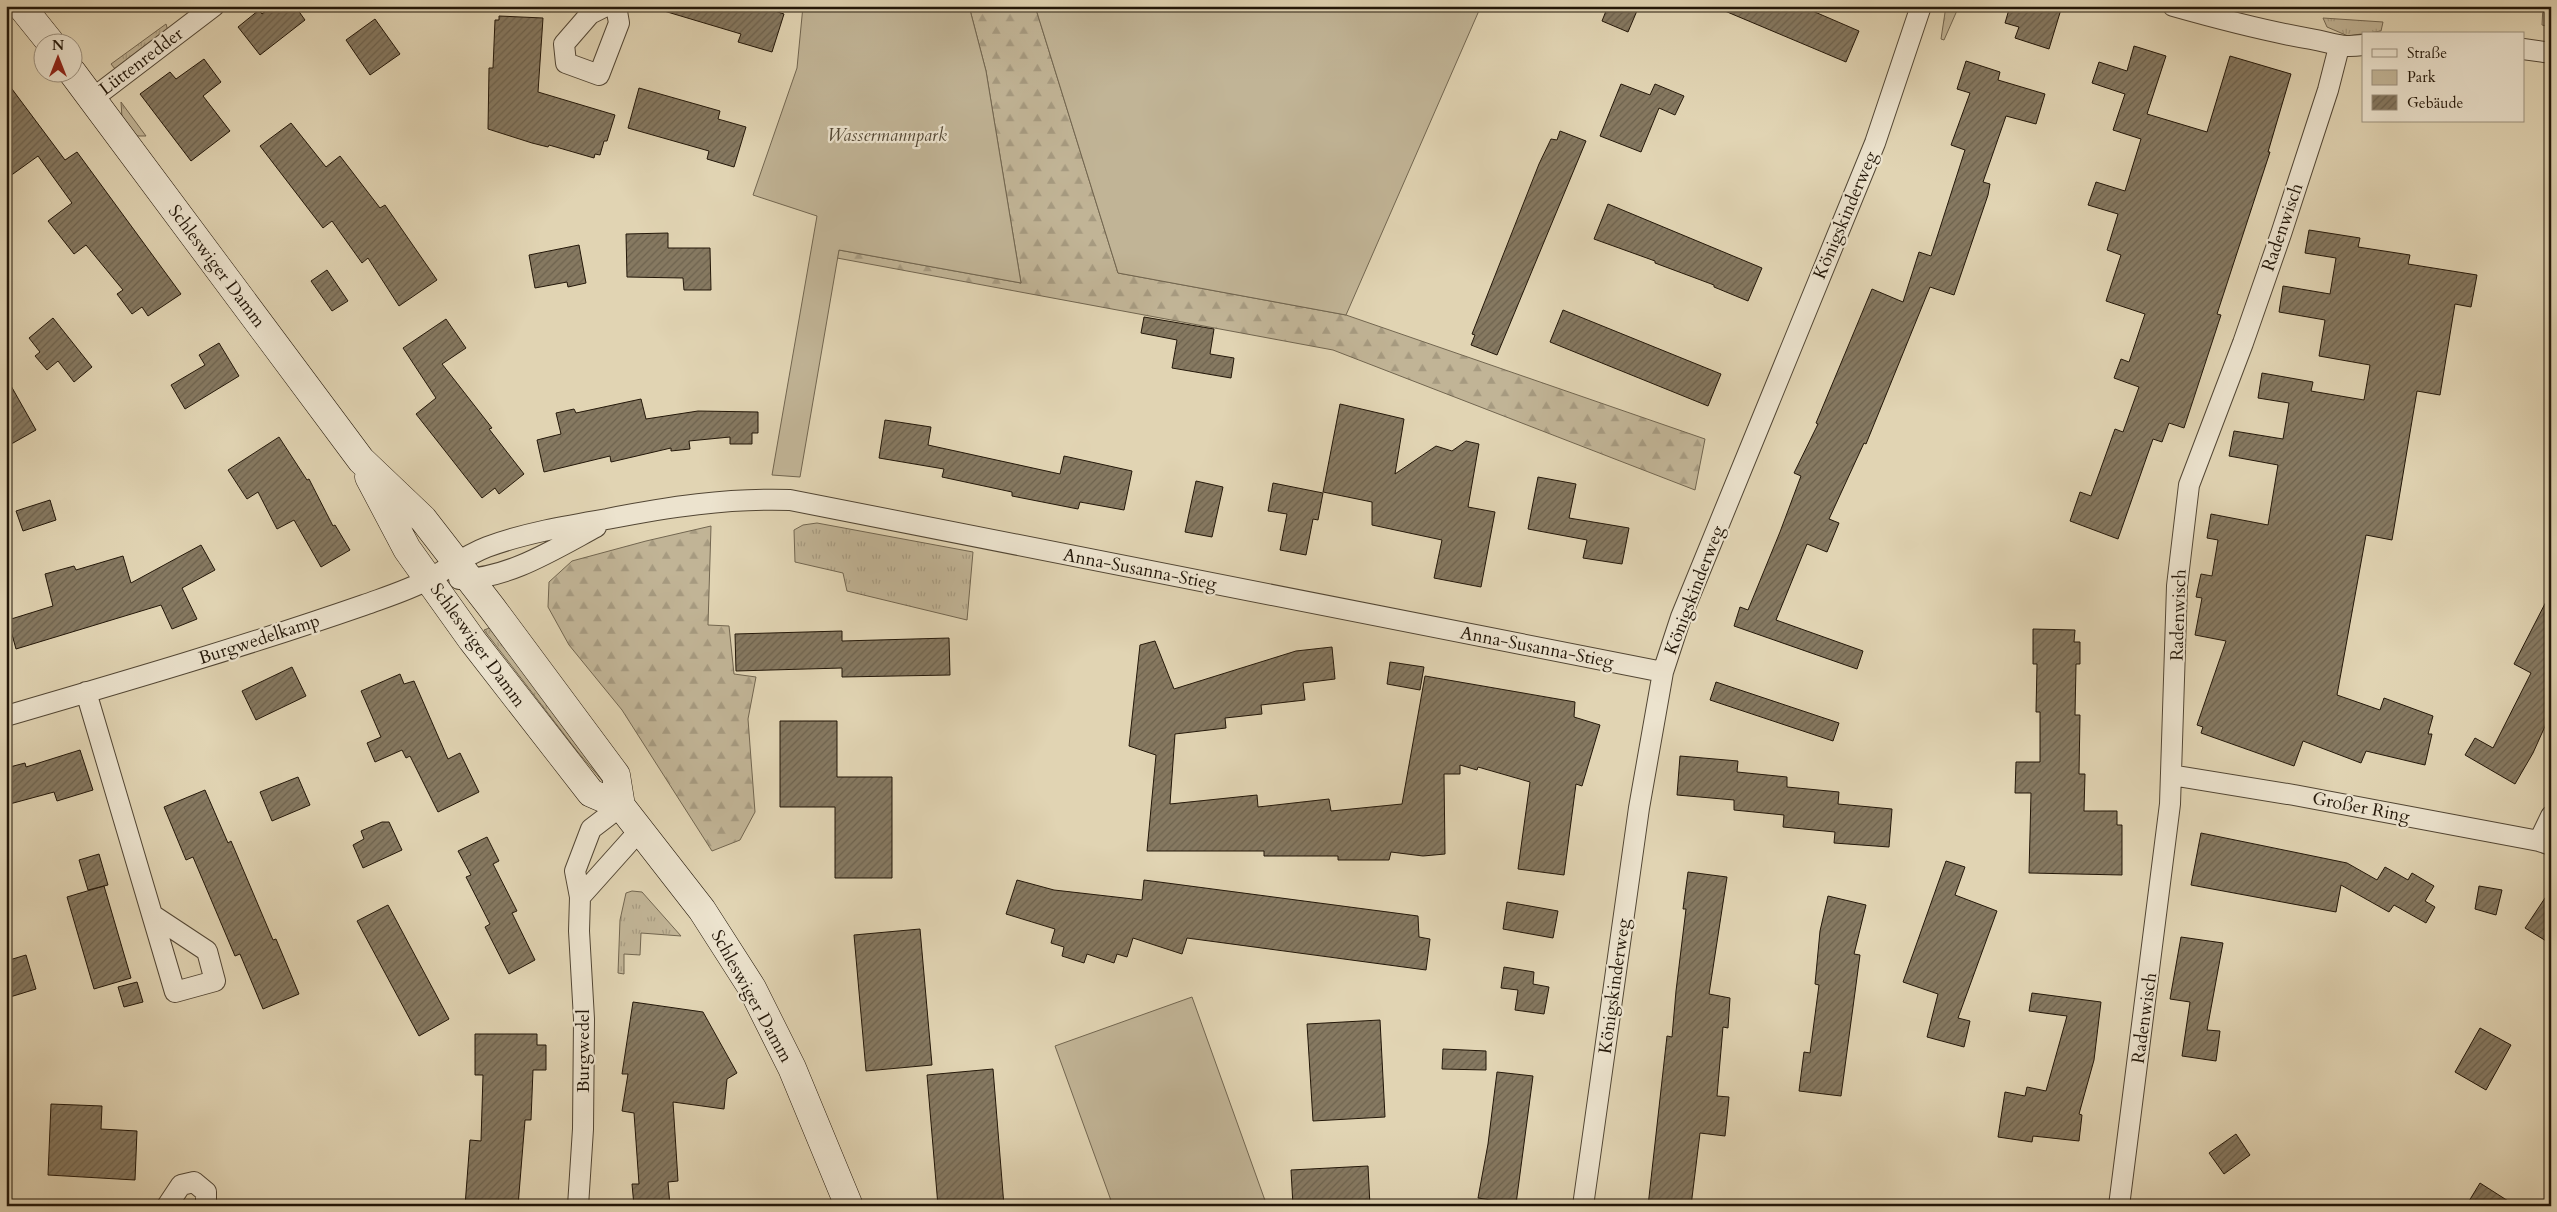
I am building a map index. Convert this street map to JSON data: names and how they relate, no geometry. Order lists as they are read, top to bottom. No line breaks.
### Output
{"streets":{"main road":["Schleswiger Damm"],"street":["Lüttenredder","Königskinderweg","Radenwisch","Anna-Susanna-Stieg","Burgwedelkamp","Großer Ring","Burgwedel"]},"crossings":[["Lüttenredder","Schleswiger Damm"],["Königskinderweg","Anna-Susanna-Stieg"],["Radenwisch","Großer Ring"],["Schleswiger Damm","Anna-Susanna-Stieg"],["Schleswiger Damm","Burgwedelkamp"],["Schleswiger Damm","Burgwedel"]],"parks":["Wassermannpark"],"legend":["Straße","Park","Gebäude"],"north":"top"}
